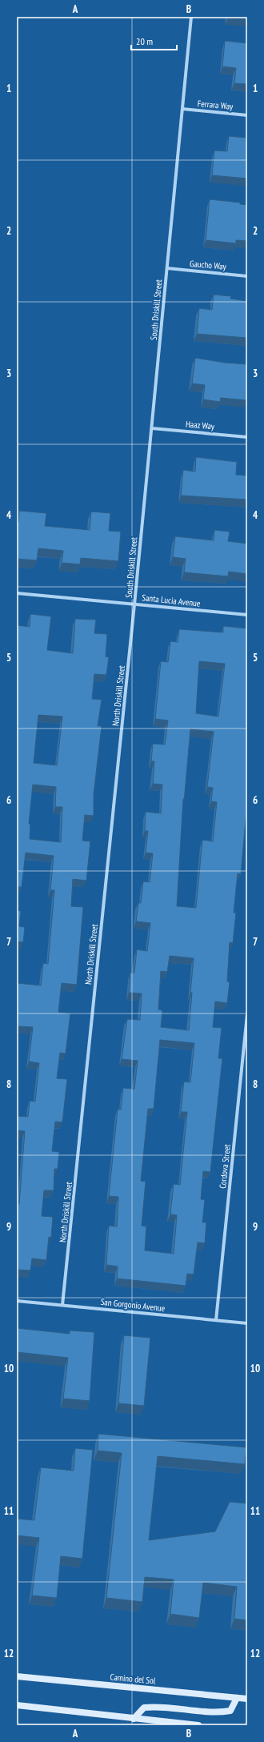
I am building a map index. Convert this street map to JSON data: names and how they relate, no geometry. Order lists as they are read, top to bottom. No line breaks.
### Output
{"streets":{"street":["Ferrara Way","Gaucho Way","South Driskill Street","Haaz Way","Santa Lucia Avenue","North Driskill Street","Cordova Street","San Gorgonio Avenue","Camino del Sol"]},"crossings":[["Ferrara Way","South Driskill Street"],["Gaucho Way","South Driskill Street"],["South Driskill Street","Haaz Way"],["South Driskill Street","Santa Lucia Avenue"],["South Driskill Street","North Driskill Street"],["Santa Lucia Avenue","North Driskill Street"],["North Driskill Street","San Gorgonio Avenue"],["Cordova Street","San Gorgonio Avenue"]],"scale_bar":"20 m","grid":{"columns":["A","B"],"rows":["1","2","3","4","5","6","7","8","9","10","11","12"]}}
